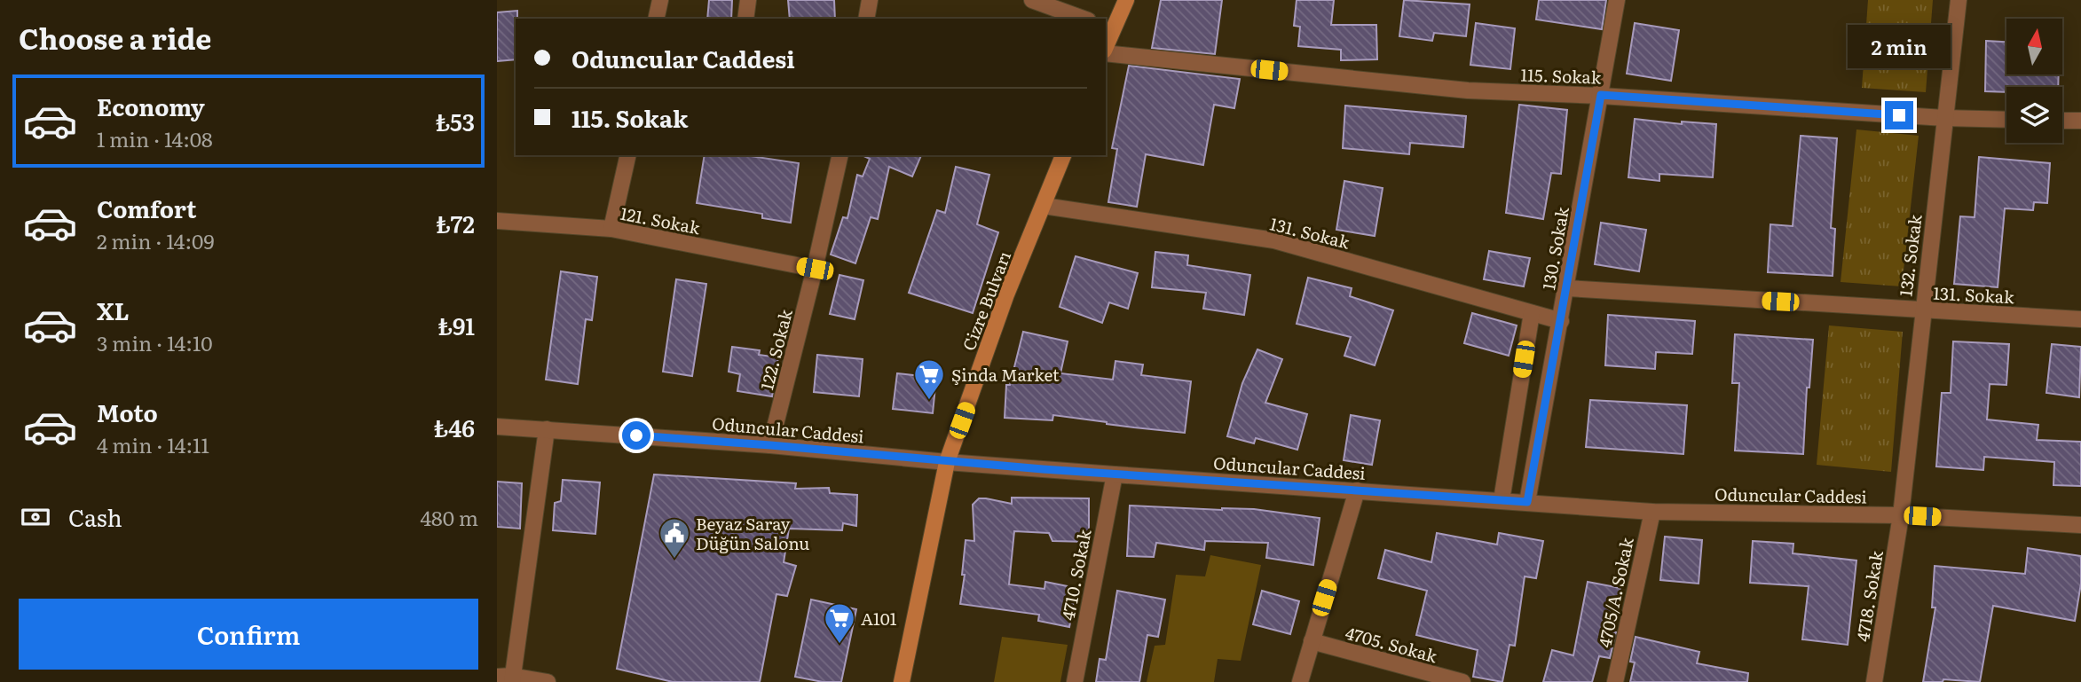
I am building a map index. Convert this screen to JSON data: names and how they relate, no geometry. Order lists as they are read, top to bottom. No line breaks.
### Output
{"streets":{"main road":["Cizre Bulvarı"],"street":["115. Sokak","121. Sokak","131. Sokak","130. Sokak","132. Sokak","122. Sokak","Oduncular Caddesi","4710. Sokak","4705/A. Sokak","4718. Sokak","4705. Sokak"]},"crossings":[["115. Sokak","130. Sokak"],["115. Sokak","132. Sokak"],["121. Sokak","122. Sokak"],["131. Sokak","130. Sokak"],["131. Sokak","132. Sokak"],["131. Sokak","Cizre Bulvarı"],["130. Sokak","Oduncular Caddesi"],["132. Sokak","Oduncular Caddesi"],["132. Sokak","4718. Sokak"],["Cizre Bulvarı","Oduncular Caddesi"],["122. Sokak","Oduncular Caddesi"],["Oduncular Caddesi","4710. Sokak"],["Oduncular Caddesi","4705/A. Sokak"],["Oduncular Caddesi","4718. Sokak"]],"places":{"supermarket":["Şinda Market","A101"],"public building":["Beyaz Saray Düğün Salonu"]},"north":"top","page":{"heading":"Choose a ride","banner":["Oduncular Caddesi","115. Sokak"],"bubble":"2 min","list":[{"name":"Economy","note":"1 min · 14:08","value":"₺53"},{"name":"Comfort","note":"2 min · 14:09","value":"₺72"},{"name":"XL","note":"3 min · 14:10","value":"₺91"},{"name":"Moto","note":"4 min · 14:11","value":"₺46"}],"pay":["Cash","480 m"],"buttons":"Confirm"}}
